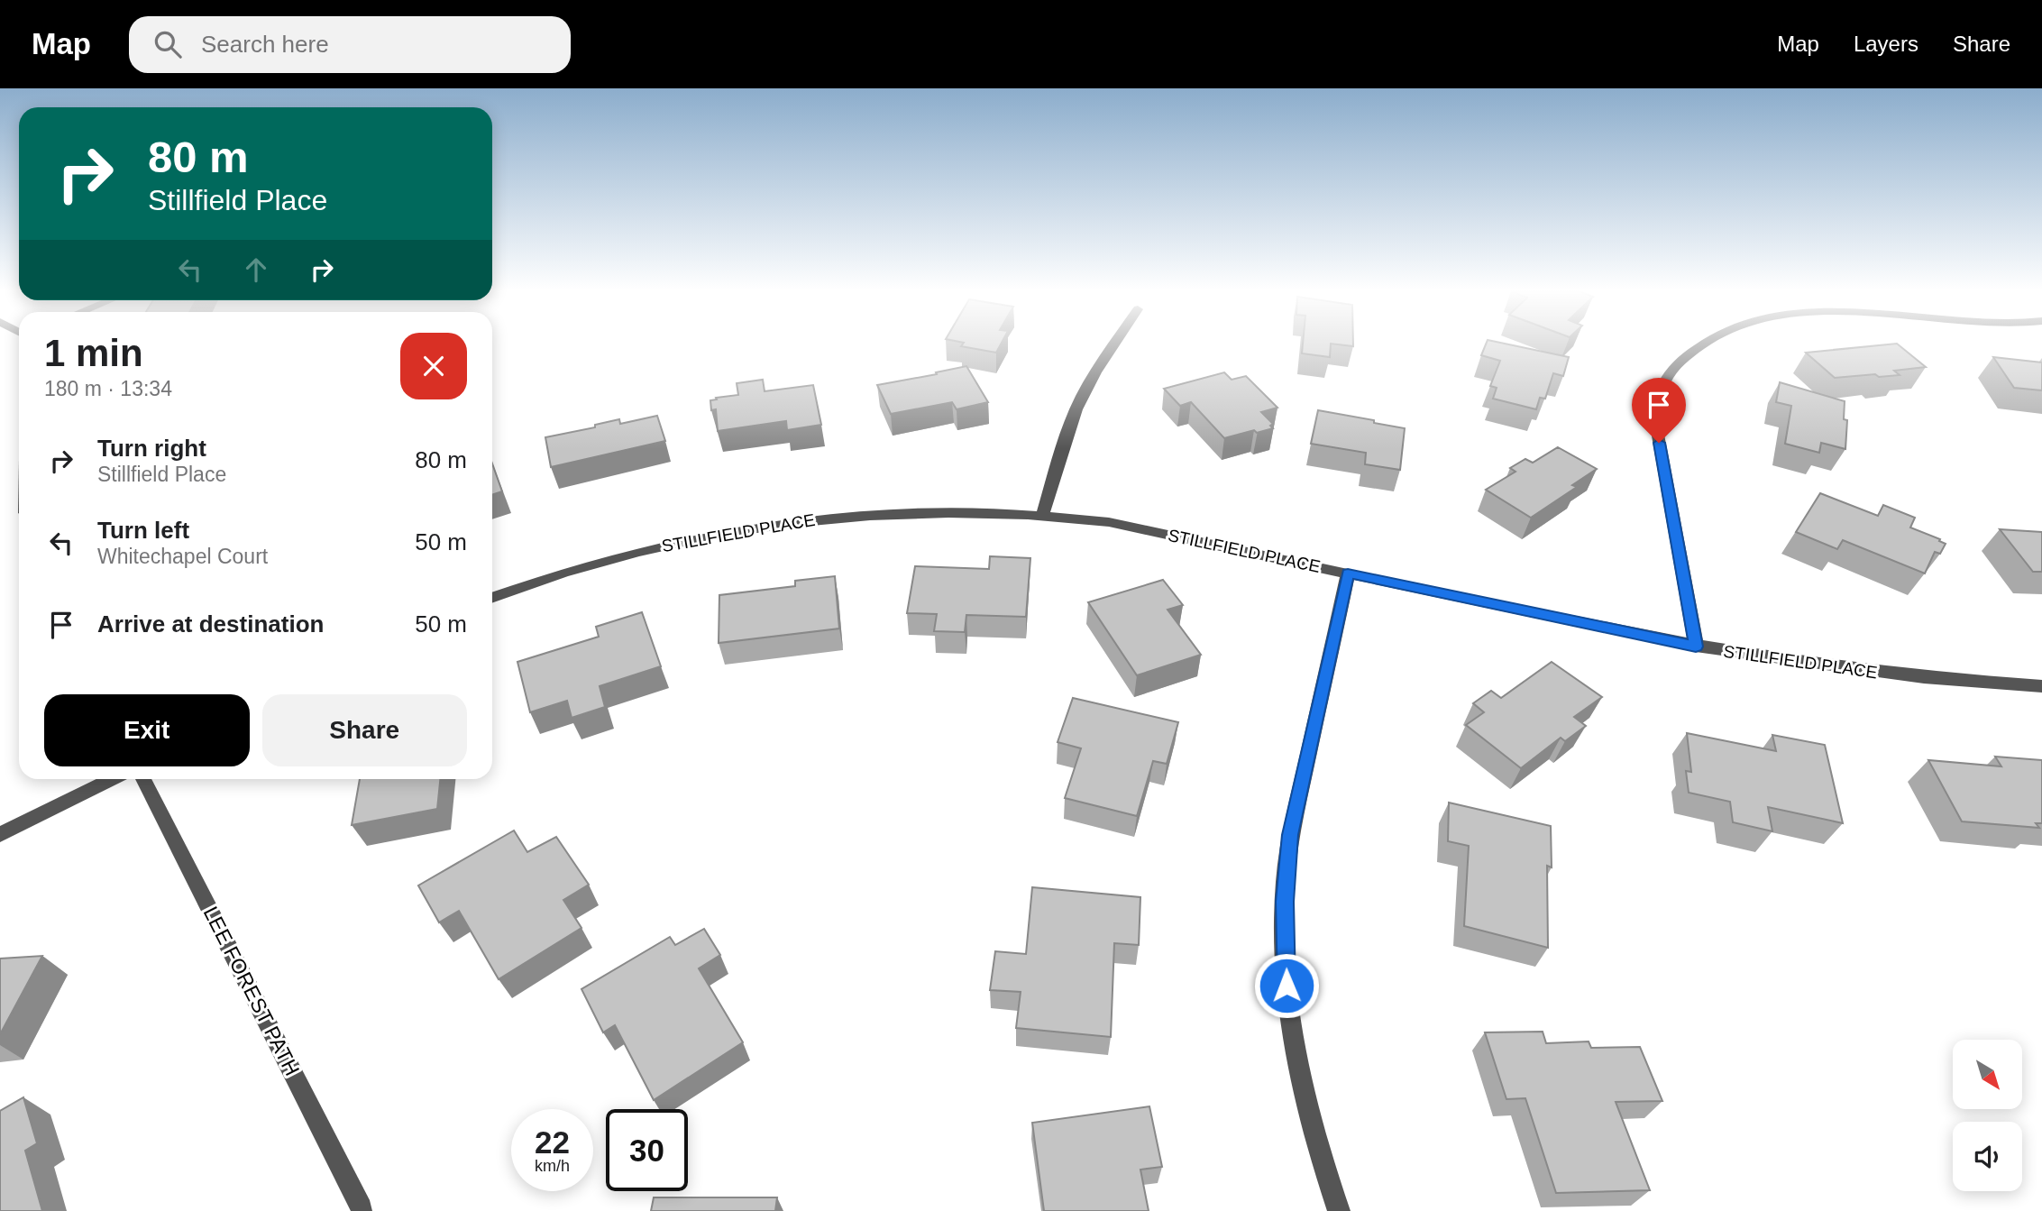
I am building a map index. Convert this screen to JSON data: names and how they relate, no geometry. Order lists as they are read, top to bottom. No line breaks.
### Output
{"streets":{"street":["STILLFIELD PLACE","LEE FOREST PATH"]},"north":"bottom right","page":{"header":"Map","search":"Search here","nav":["Map","Layers","Share"],"turn":["80 m","Stillfield Place"],"heading":["1 min","180 m · 13:34"],"list":[{"name":"Turn right","note":"Stillfield Place","value":"80 m"},{"name":"Turn left","note":"Whitechapel Court","value":"50 m"},{"name":"Arrive at destination","value":"50 m"}],"buttons":["Exit","Share"],"speed":"22 km/h","limit":"30"}}
